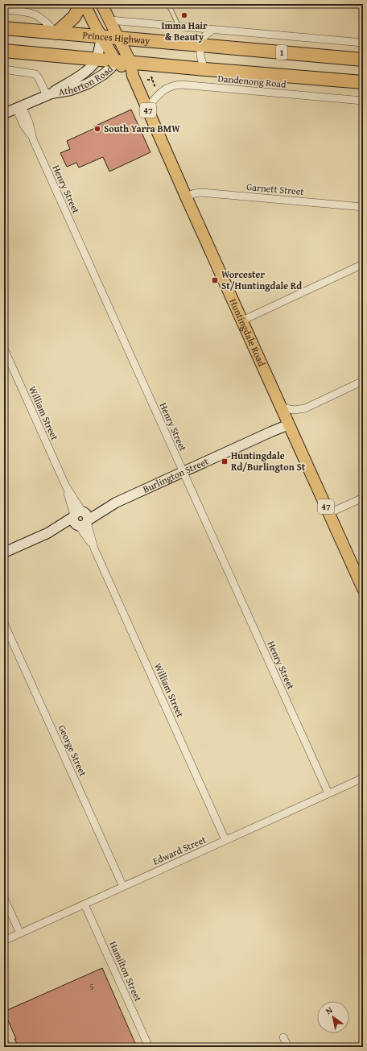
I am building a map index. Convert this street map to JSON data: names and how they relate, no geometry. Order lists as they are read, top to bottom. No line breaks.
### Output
{"streets":{"highway":["Princes Highway","1"],"main road":["47","Huntingdale Road"],"street":["Atherton Road","Dandenong Road","Henry Street","Garnett Street","William Street","Burlington Street","George Street","Edward Street","Hamilton Street"]},"crossings":[["Princes Highway","Atherton Road"],["Princes Highway","Dandenong Road"],["Princes Highway","Huntingdale Road"],["Atherton Road","Henry Street"],["Atherton Road","Huntingdale Road"],["Dandenong Road","Huntingdale Road"],["Henry Street","Burlington Street"],["Henry Street","Edward Street"],["Garnett Street","Huntingdale Road"],["Huntingdale Road","Burlington Street"],["William Street","Burlington Street"],["William Street","Edward Street"],["George Street","Edward Street"],["Edward Street","Hamilton Street"]],"places":{"other":["Imma Hair & Beauty","South Yarra BMW"],"transit":["Worcester St/Huntingdale Rd","Huntingdale Rd/Burlington St"]},"house_numbers":["5"],"north":"top left"}
